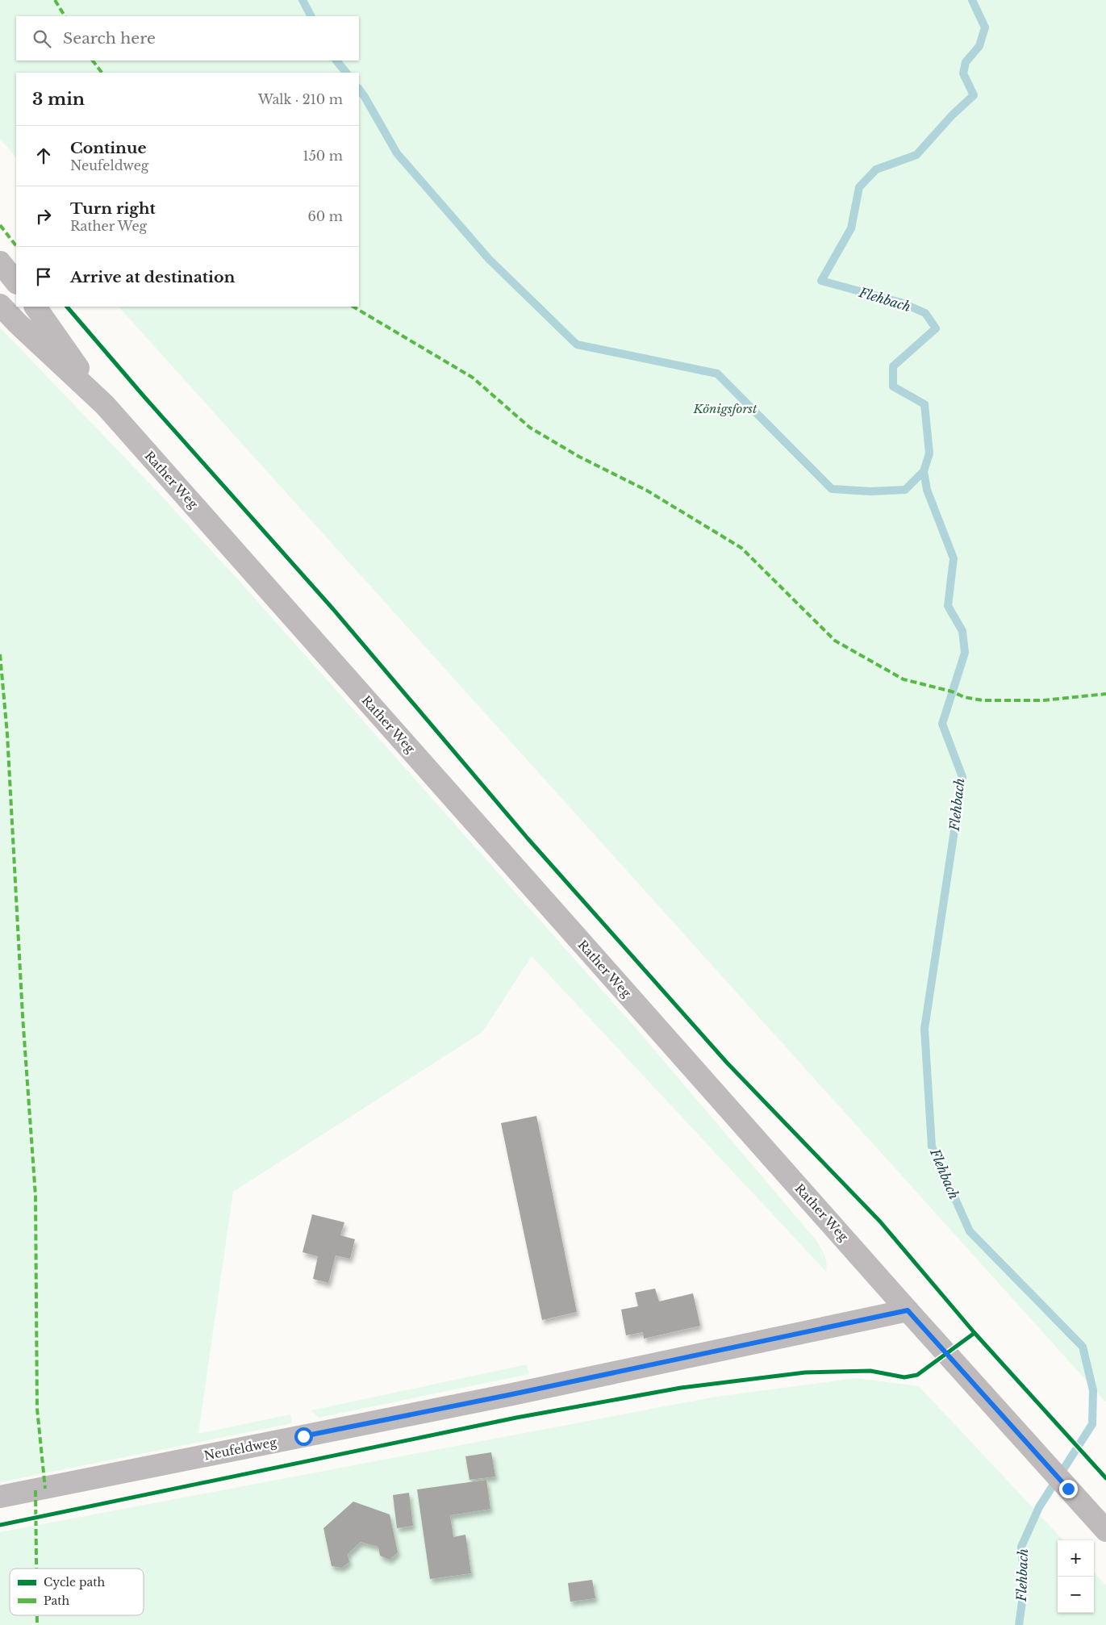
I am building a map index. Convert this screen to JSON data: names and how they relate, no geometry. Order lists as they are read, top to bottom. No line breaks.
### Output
{"streets":{"main road":["Rather Weg","Neufeldweg"]},"crossings":[["Rather Weg","Neufeldweg"]],"water":["Flehbach"],"parks":["Königsforst"],"legend":["Cycle path","Path"],"page":{"search":"Search here","heading":["3 min","Walk · 210 m"],"list":[["Continue","Neufeldweg","150 m"],["Turn right","Rather Weg","60 m"],"Arrive at destination"],"map_buttons":["+","−"]}}
